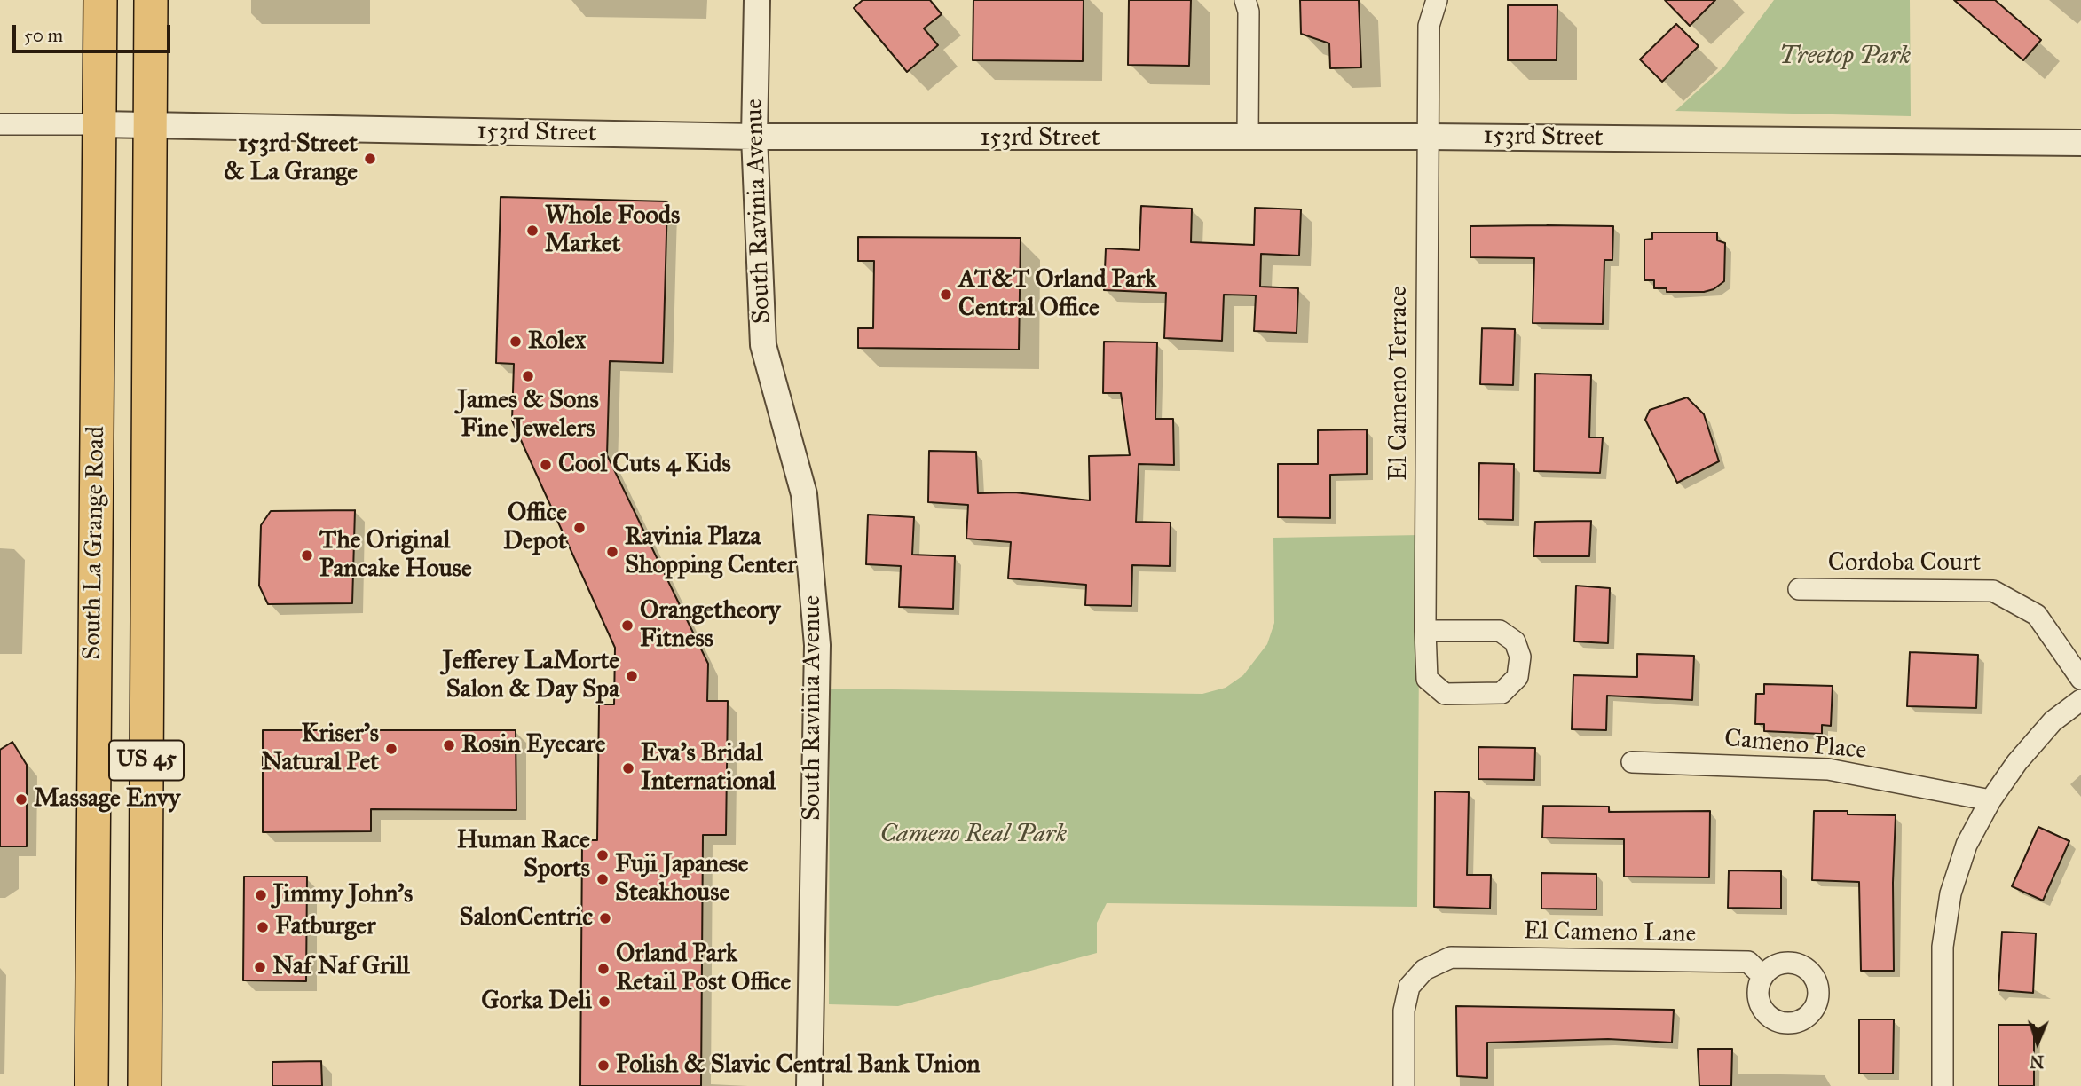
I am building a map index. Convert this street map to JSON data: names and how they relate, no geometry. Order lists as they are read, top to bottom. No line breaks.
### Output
{"streets":{"highway":["South La Grange Road","US 45"],"street":["153rd Street","South Ravinia Avenue","El Cameno Terrace","Cordoba Court","Cameno Place","El Cameno Lane"]},"crossings":[["153rd Street","South Ravinia Avenue"],["153rd Street","El Cameno Terrace"],["153rd Street","South La Grange Road"]],"parks":["Treetop Park","Cameno Real Park"],"places":["153rd Street & La Grange","Whole Foods Market","AT&T Orland Park Central Office","Rolex","James & Sons Fine Jewelers","Cool Cuts 4 Kids","Office Depot","Ravinia Plaza Shopping Center","The Original Pancake House","Orangetheory Fitness","Jefferey LaMorte Salon & Day Spa","Rosin Eyecare","Kriser's Natural Pet","Eva's Bridal International","Massage Envy","Human Race Sports","Fuji Japanese Steakhouse","Jimmy John's","SalonCentric","Fatburger","Naf Naf Grill","Orland Park Retail Post Office","Gorka Deli","Polish & Slavic Central Bank Union"],"scale_bar":"50 m","north":"bottom"}
